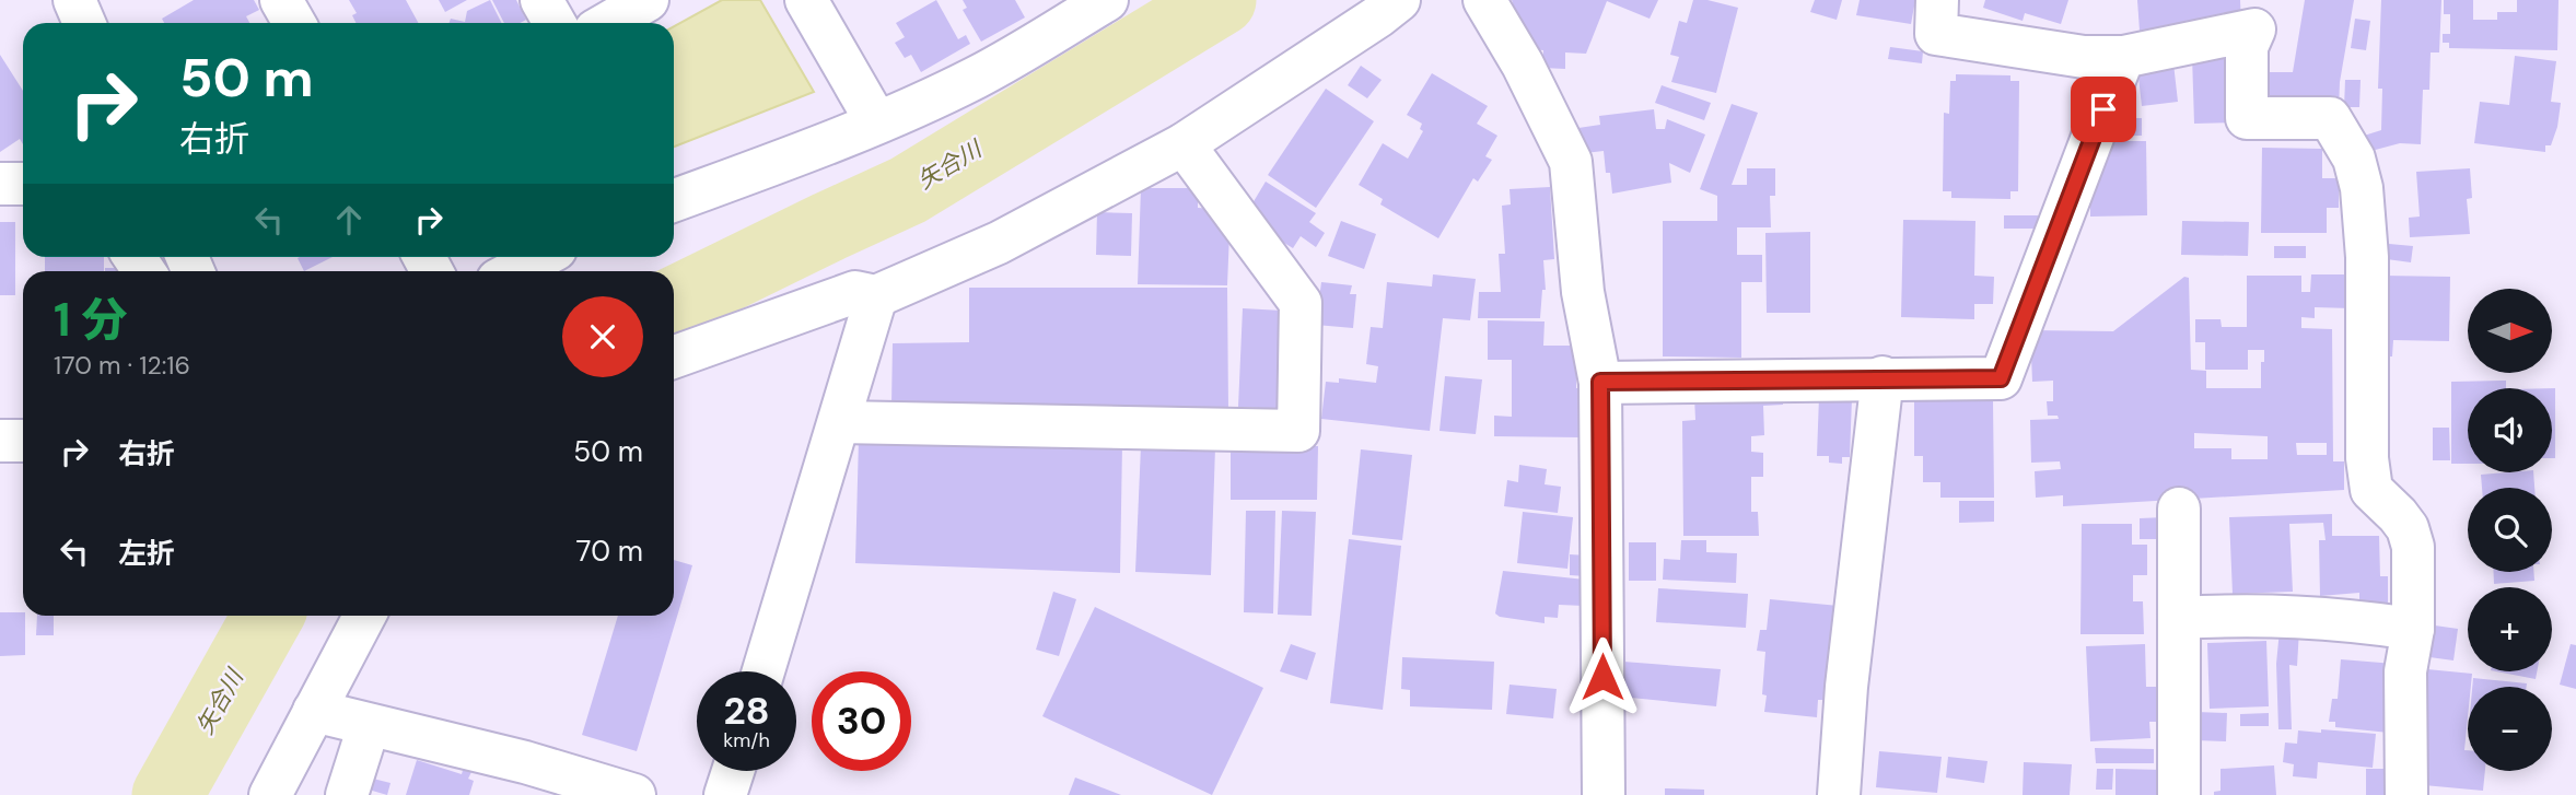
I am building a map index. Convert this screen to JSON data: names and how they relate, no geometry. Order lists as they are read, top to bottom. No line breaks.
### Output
{"water":["矢合川"],"north":"right","page":{"turn":["50 m","右折"],"heading":["1 分","170 m · 12:16"],"map_buttons":["+","−"],"list":[{"name":"右折","value":"50 m"},{"name":"左折","value":"70 m"}],"speed":"28 km/h","limit":"30"}}
